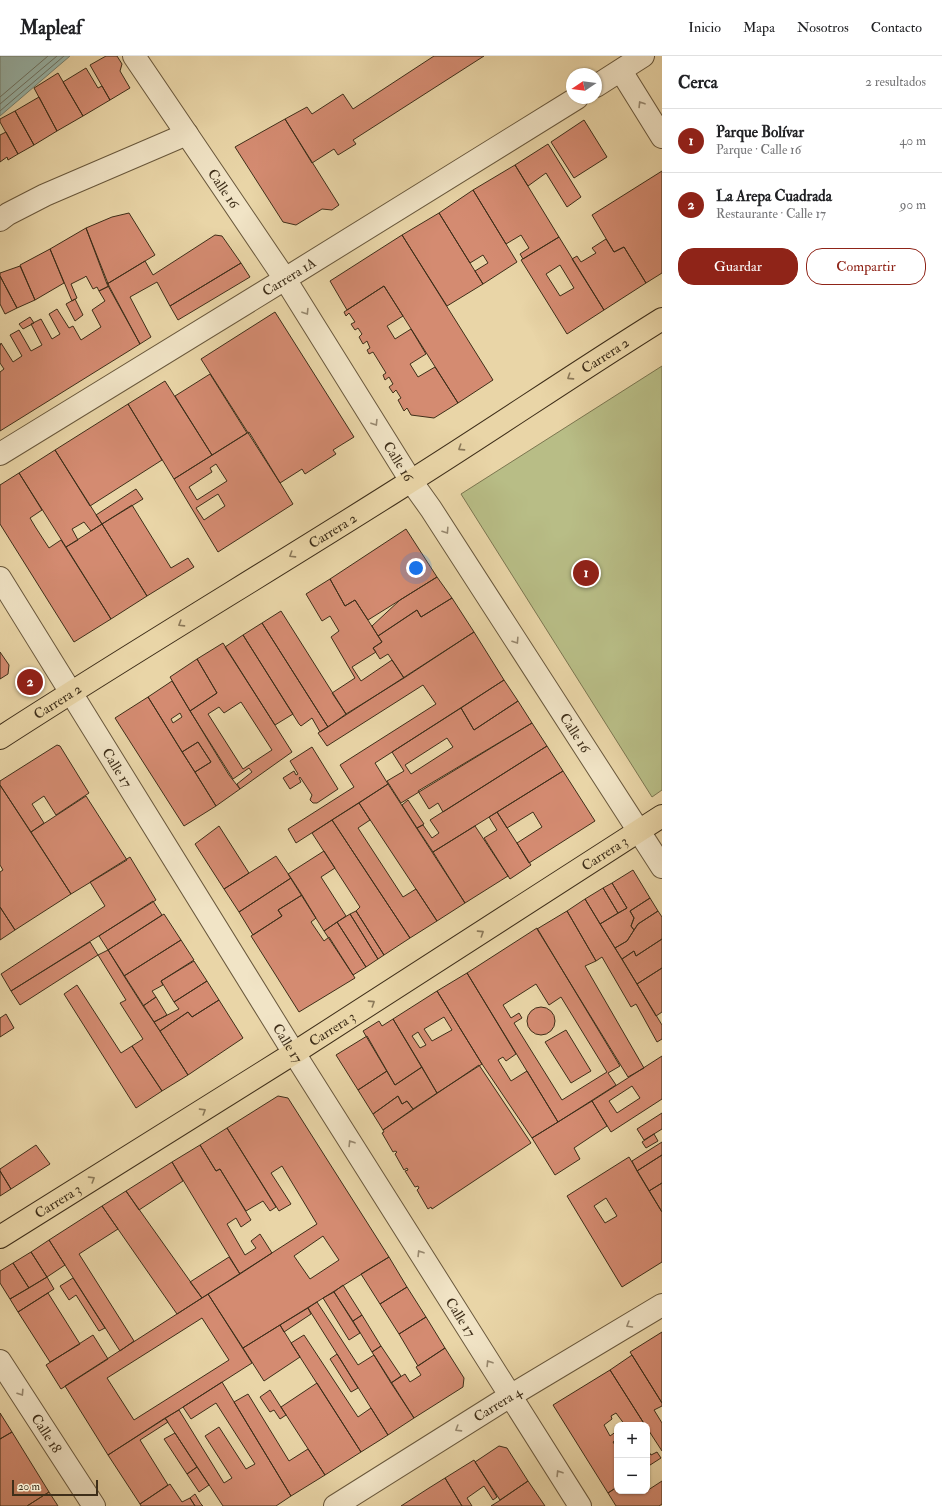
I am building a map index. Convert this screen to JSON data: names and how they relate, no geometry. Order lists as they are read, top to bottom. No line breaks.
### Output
{"streets":{"main road":["Carrera 2","Carrera 3"],"street":["Calle 16","Carrera 1A","Calle 17","Carrera 4","Calle 18"]},"crossings":[["Calle 16","Carrera 1A"],["Calle 16","Carrera 2"],["Calle 16","Carrera 3"],["Carrera 2","Calle 17"],["Calle 17","Carrera 3"],["Calle 17","Carrera 4"]],"one_way":["Calle 16","Carrera 2","Calle 17","Carrera 3","Carrera 4","Calle 18"],"scale_bar":"20 m","north":"left","page":{"header":"Mapleaf","nav":["Inicio","Mapa","Nosotros","Contacto"],"heading":["Cerca","2 resultados"],"list":[{"mark":"1","name":"Parque Bolívar","note":"Parque · Calle 16","value":"40 m"},{"mark":"2","name":"La Arepa Cuadrada","note":"Restaurante · Calle 17","value":"90 m"}],"buttons":["Guardar","Compartir"],"pins":["1","2"],"map_buttons":["+","−"],"scale":"20 m"}}
